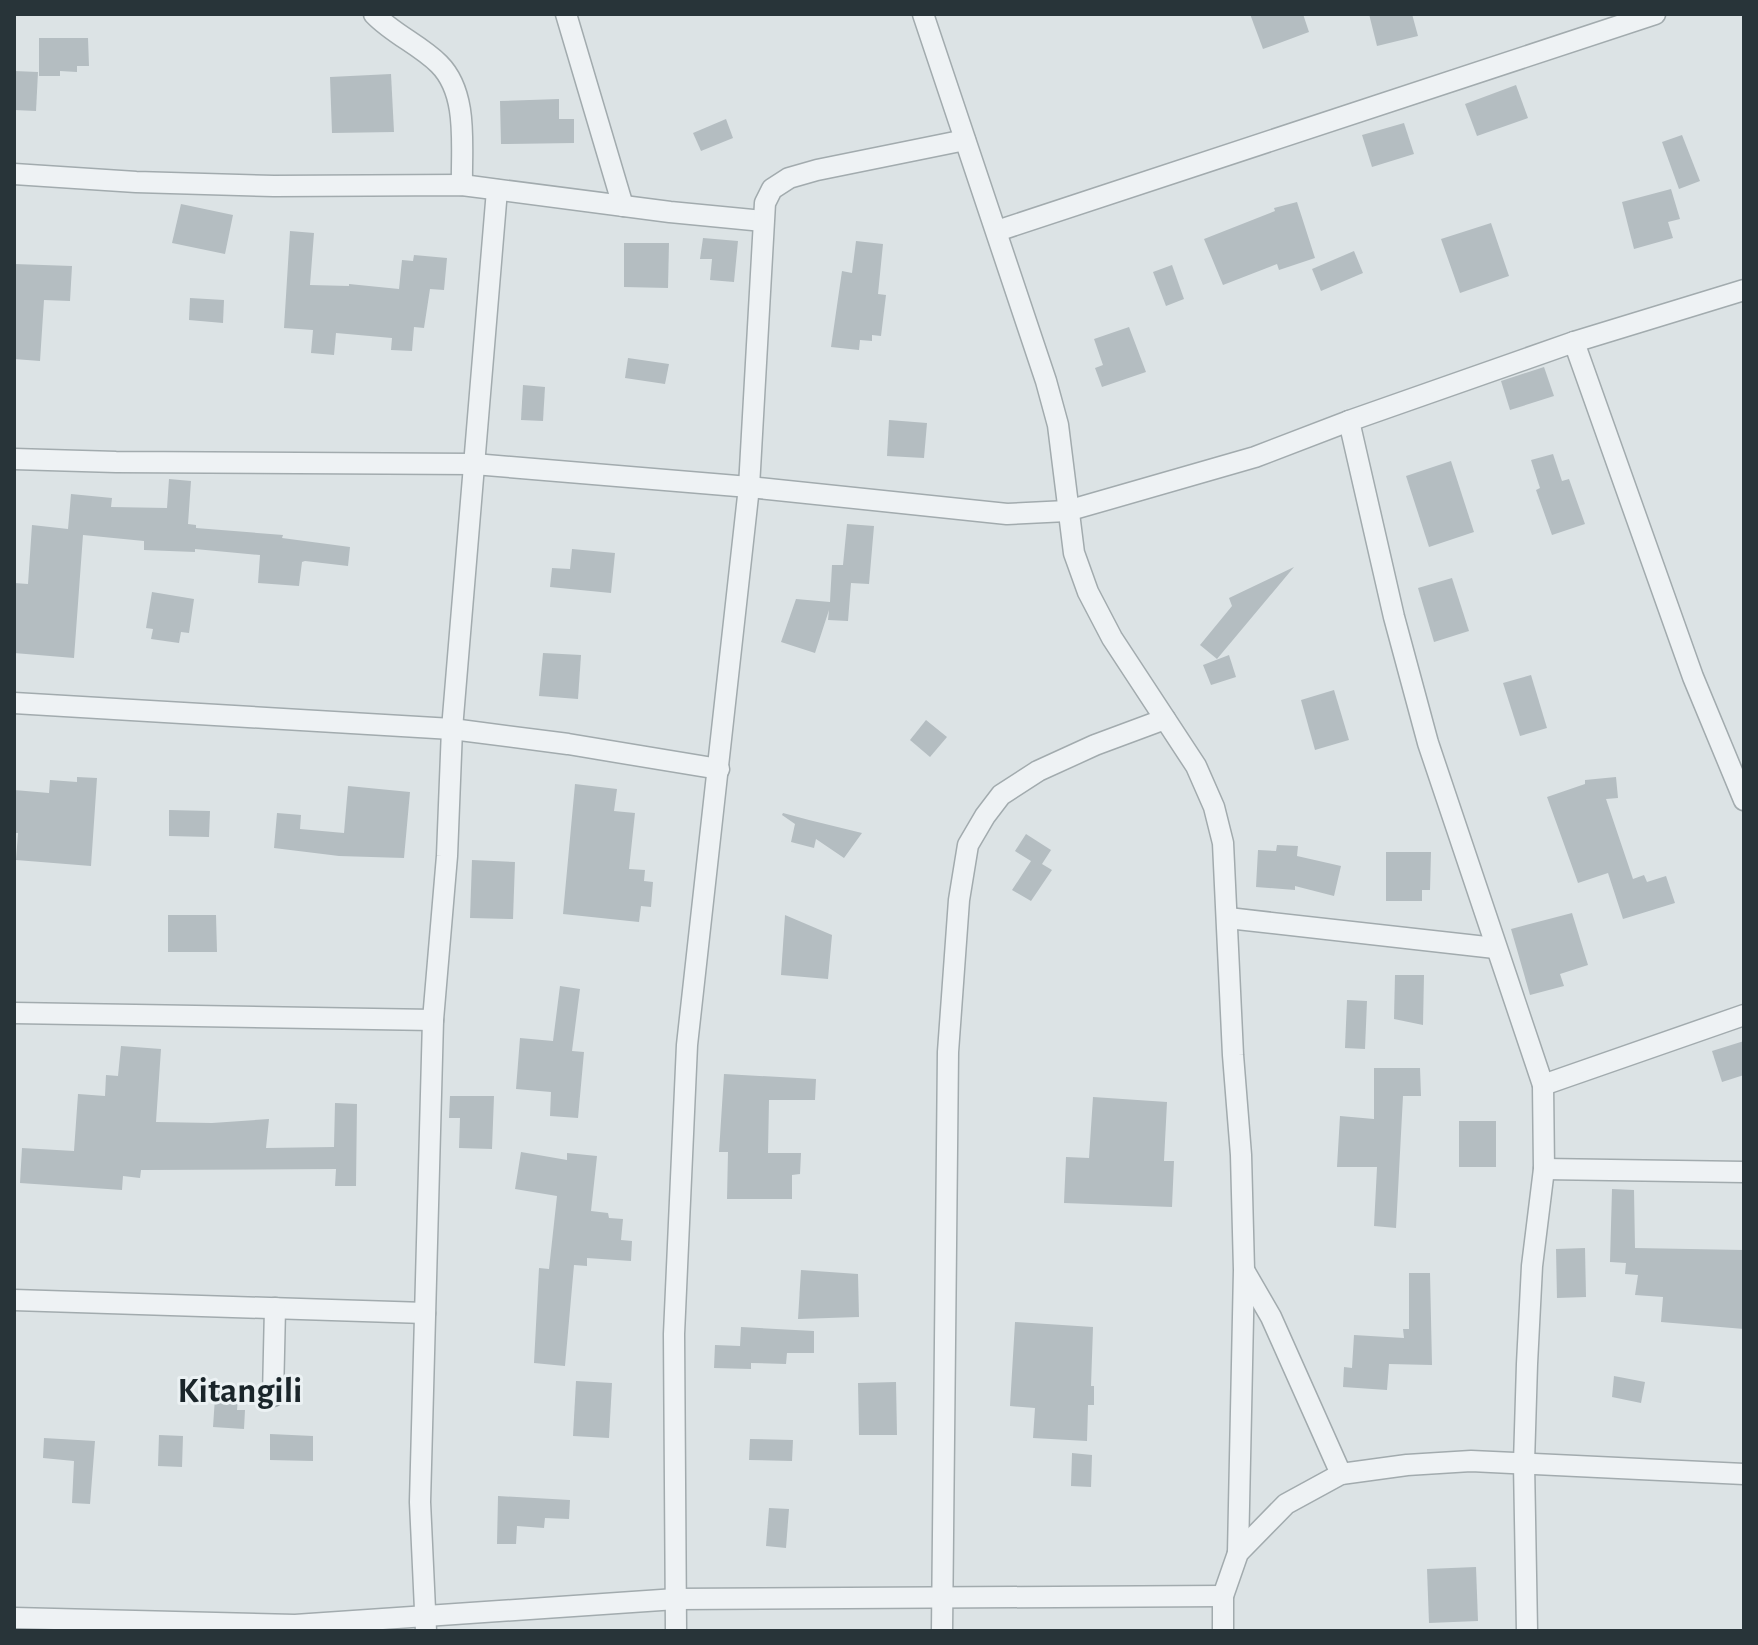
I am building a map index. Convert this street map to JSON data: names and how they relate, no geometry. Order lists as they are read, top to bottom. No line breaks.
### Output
{"districts":["Kitangili"]}
